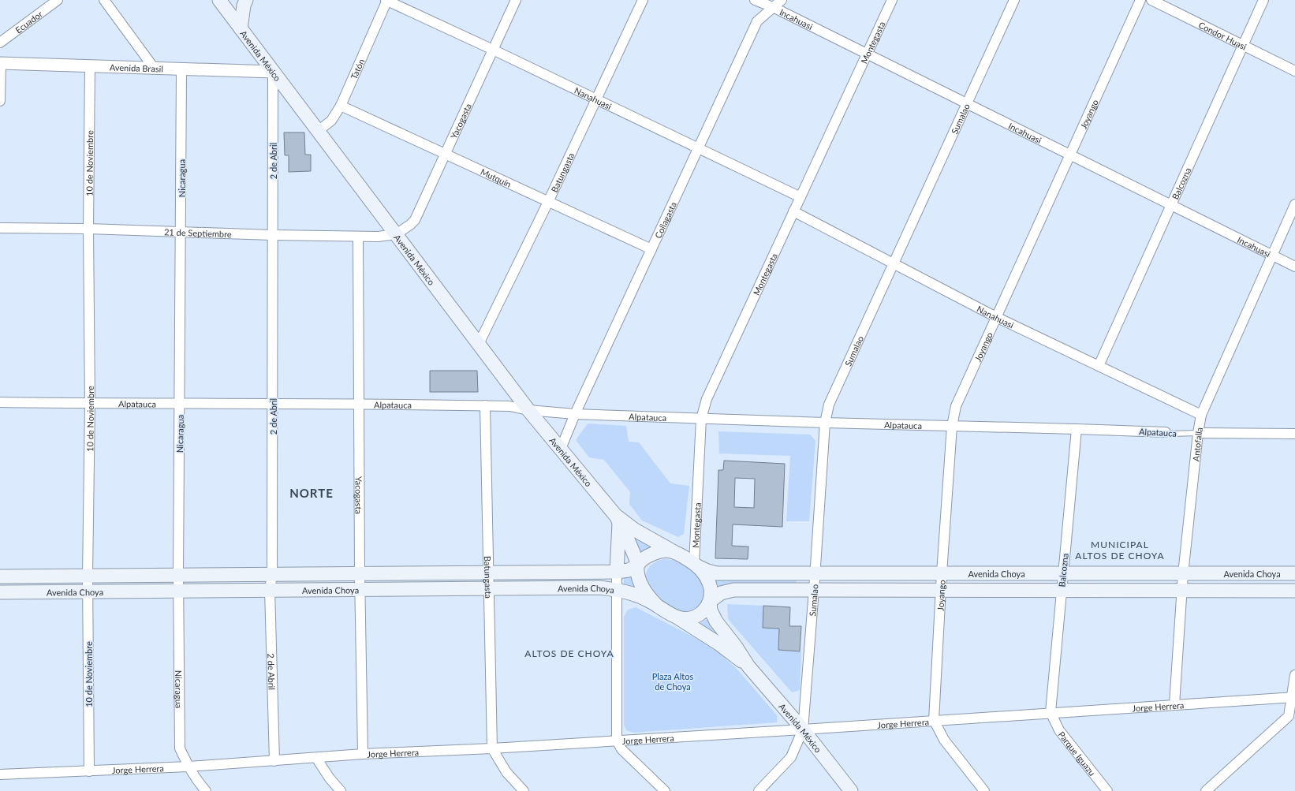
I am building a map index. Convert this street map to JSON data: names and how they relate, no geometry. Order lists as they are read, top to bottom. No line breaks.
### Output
{"streets":{"main road":["Avenida México","Avenida Choya"],"street":["Incahuasi","Ecuador","Condor Huasi","Montegasta","Avenida Brasil","Tatón","Nanahuasi","Joyango","Sumalao","Yacogasta","2 de Abril","10 de Noviembre","Batungasta","Mutquín","Nicaragua","Balcozna","Collagasta","21 de Septiembre","Alpatauca","Antofalla","Jorge Herrera","Parque Iguazu"]},"crossings":[["Incahuasi","Montegasta"],["Incahuasi","Joyango"],["Incahuasi","Sumalao"],["Incahuasi","Balcozna"],["Incahuasi","Collagasta"],["Incahuasi","Antofalla"],["Condor Huasi","Balcozna"],["Montegasta","Avenida México"],["Montegasta","Nanahuasi"],["Montegasta","Alpatauca"],["Montegasta","Avenida Choya"],["Avenida México","Avenida Brasil"],["Avenida México","Tatón"],["Avenida México","Sumalao"],["Avenida México","Yacogasta"],["Avenida México","2 de Abril"],["Avenida México","Batungasta"],["Avenida México","Collagasta"],["Avenida México","21 de Septiembre"],["Avenida México","Alpatauca"],["Avenida México","Avenida Choya"],["Avenida México","Jorge Herrera"],["Avenida Brasil","2 de Abril"],["Avenida Brasil","10 de Noviembre"],["Avenida Brasil","Nicaragua"],["Tatón","Nanahuasi"],["Tatón","Mutquín"],["Nanahuasi","Joyango"],["Nanahuasi","Sumalao"],["Nanahuasi","Yacogasta"],["Nanahuasi","Batungasta"],["Nanahuasi","Balcozna"],["Nanahuasi","Collagasta"],["Nanahuasi","Antofalla"],["Joyango","Alpatauca"],["Joyango","Avenida Choya"],["Joyango","Jorge Herrera"],["Sumalao","Alpatauca"],["Sumalao","Avenida Choya"],["Sumalao","Jorge Herrera"],["Yacogasta","Mutquín"],["Yacogasta","21 de Septiembre"],["Yacogasta","Alpatauca"],["Yacogasta","Avenida Choya"],["Yacogasta","Jorge Herrera"],["2 de Abril","21 de Septiembre"],["2 de Abril","Alpatauca"],["2 de Abril","Avenida Choya"],["2 de Abril","Jorge Herrera"],["10 de Noviembre","21 de Septiembre"],["10 de Noviembre","Alpatauca"],["10 de Noviembre","Avenida Choya"],["10 de Noviembre","Jorge Herrera"],["Batungasta","Mutquín"],["Batungasta","Alpatauca"],["Batungasta","Avenida Choya"],["Batungasta","Jorge Herrera"],["Mutquín","Collagasta"],["Nicaragua","21 de Septiembre"],["Nicaragua","Alpatauca"],["Nicaragua","Avenida Choya"],["Nicaragua","Jorge Herrera"],["Balcozna","Alpatauca"],["Balcozna","Avenida Choya"],["Balcozna","Jorge Herrera"],["Balcozna","Parque Iguazu"],["Collagasta","Alpatauca"],["Alpatauca","Antofalla"],["Antofalla","Avenida Choya"],["Antofalla","Jorge Herrera"],["Jorge Herrera","Parque Iguazu"]],"districts":["NORTE","MUNICIPAL ALTOS DE CHOYA","ALTOS DE CHOYA"],"parks":["Plaza Altos de Choya"]}
